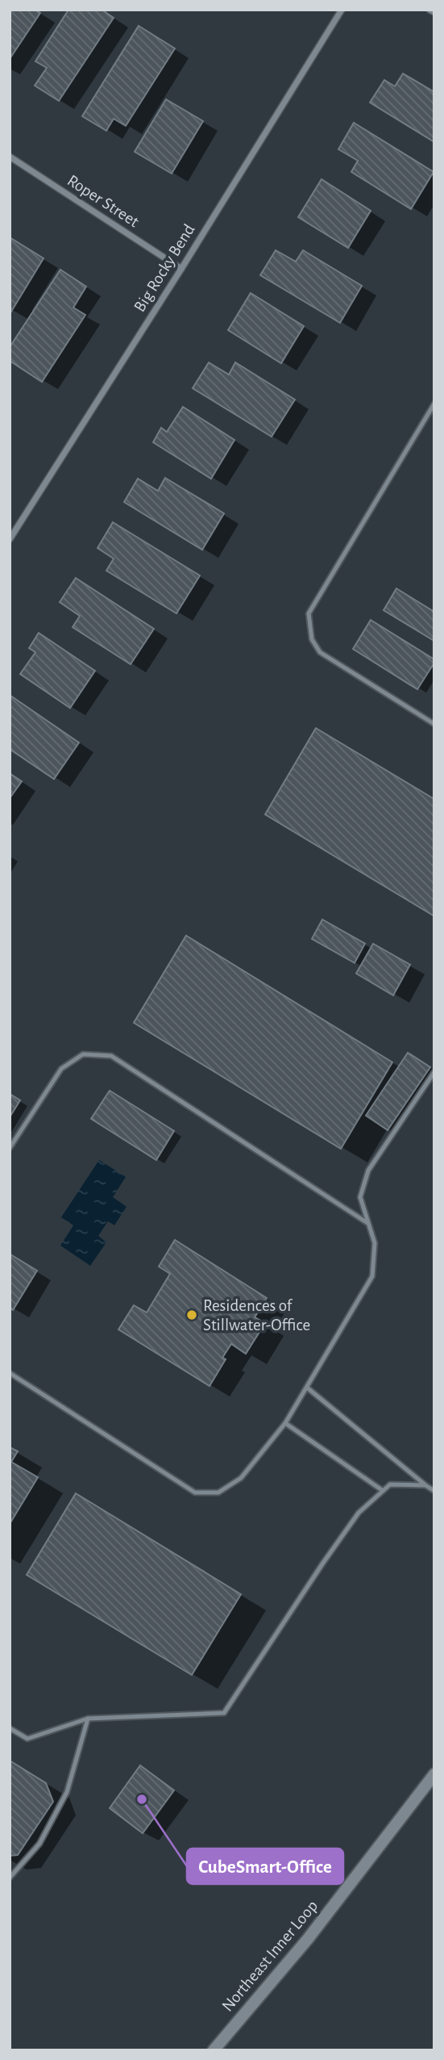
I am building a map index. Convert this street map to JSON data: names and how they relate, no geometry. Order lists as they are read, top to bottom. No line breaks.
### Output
{"streets":{"main road":["Northeast Inner Loop"],"street":["Roper Street","Big Rocky Bend"]},"crossings":[["Roper Street","Big Rocky Bend"]],"places":["Residences of Stillwater-Office","CubeSmart-Office"]}
